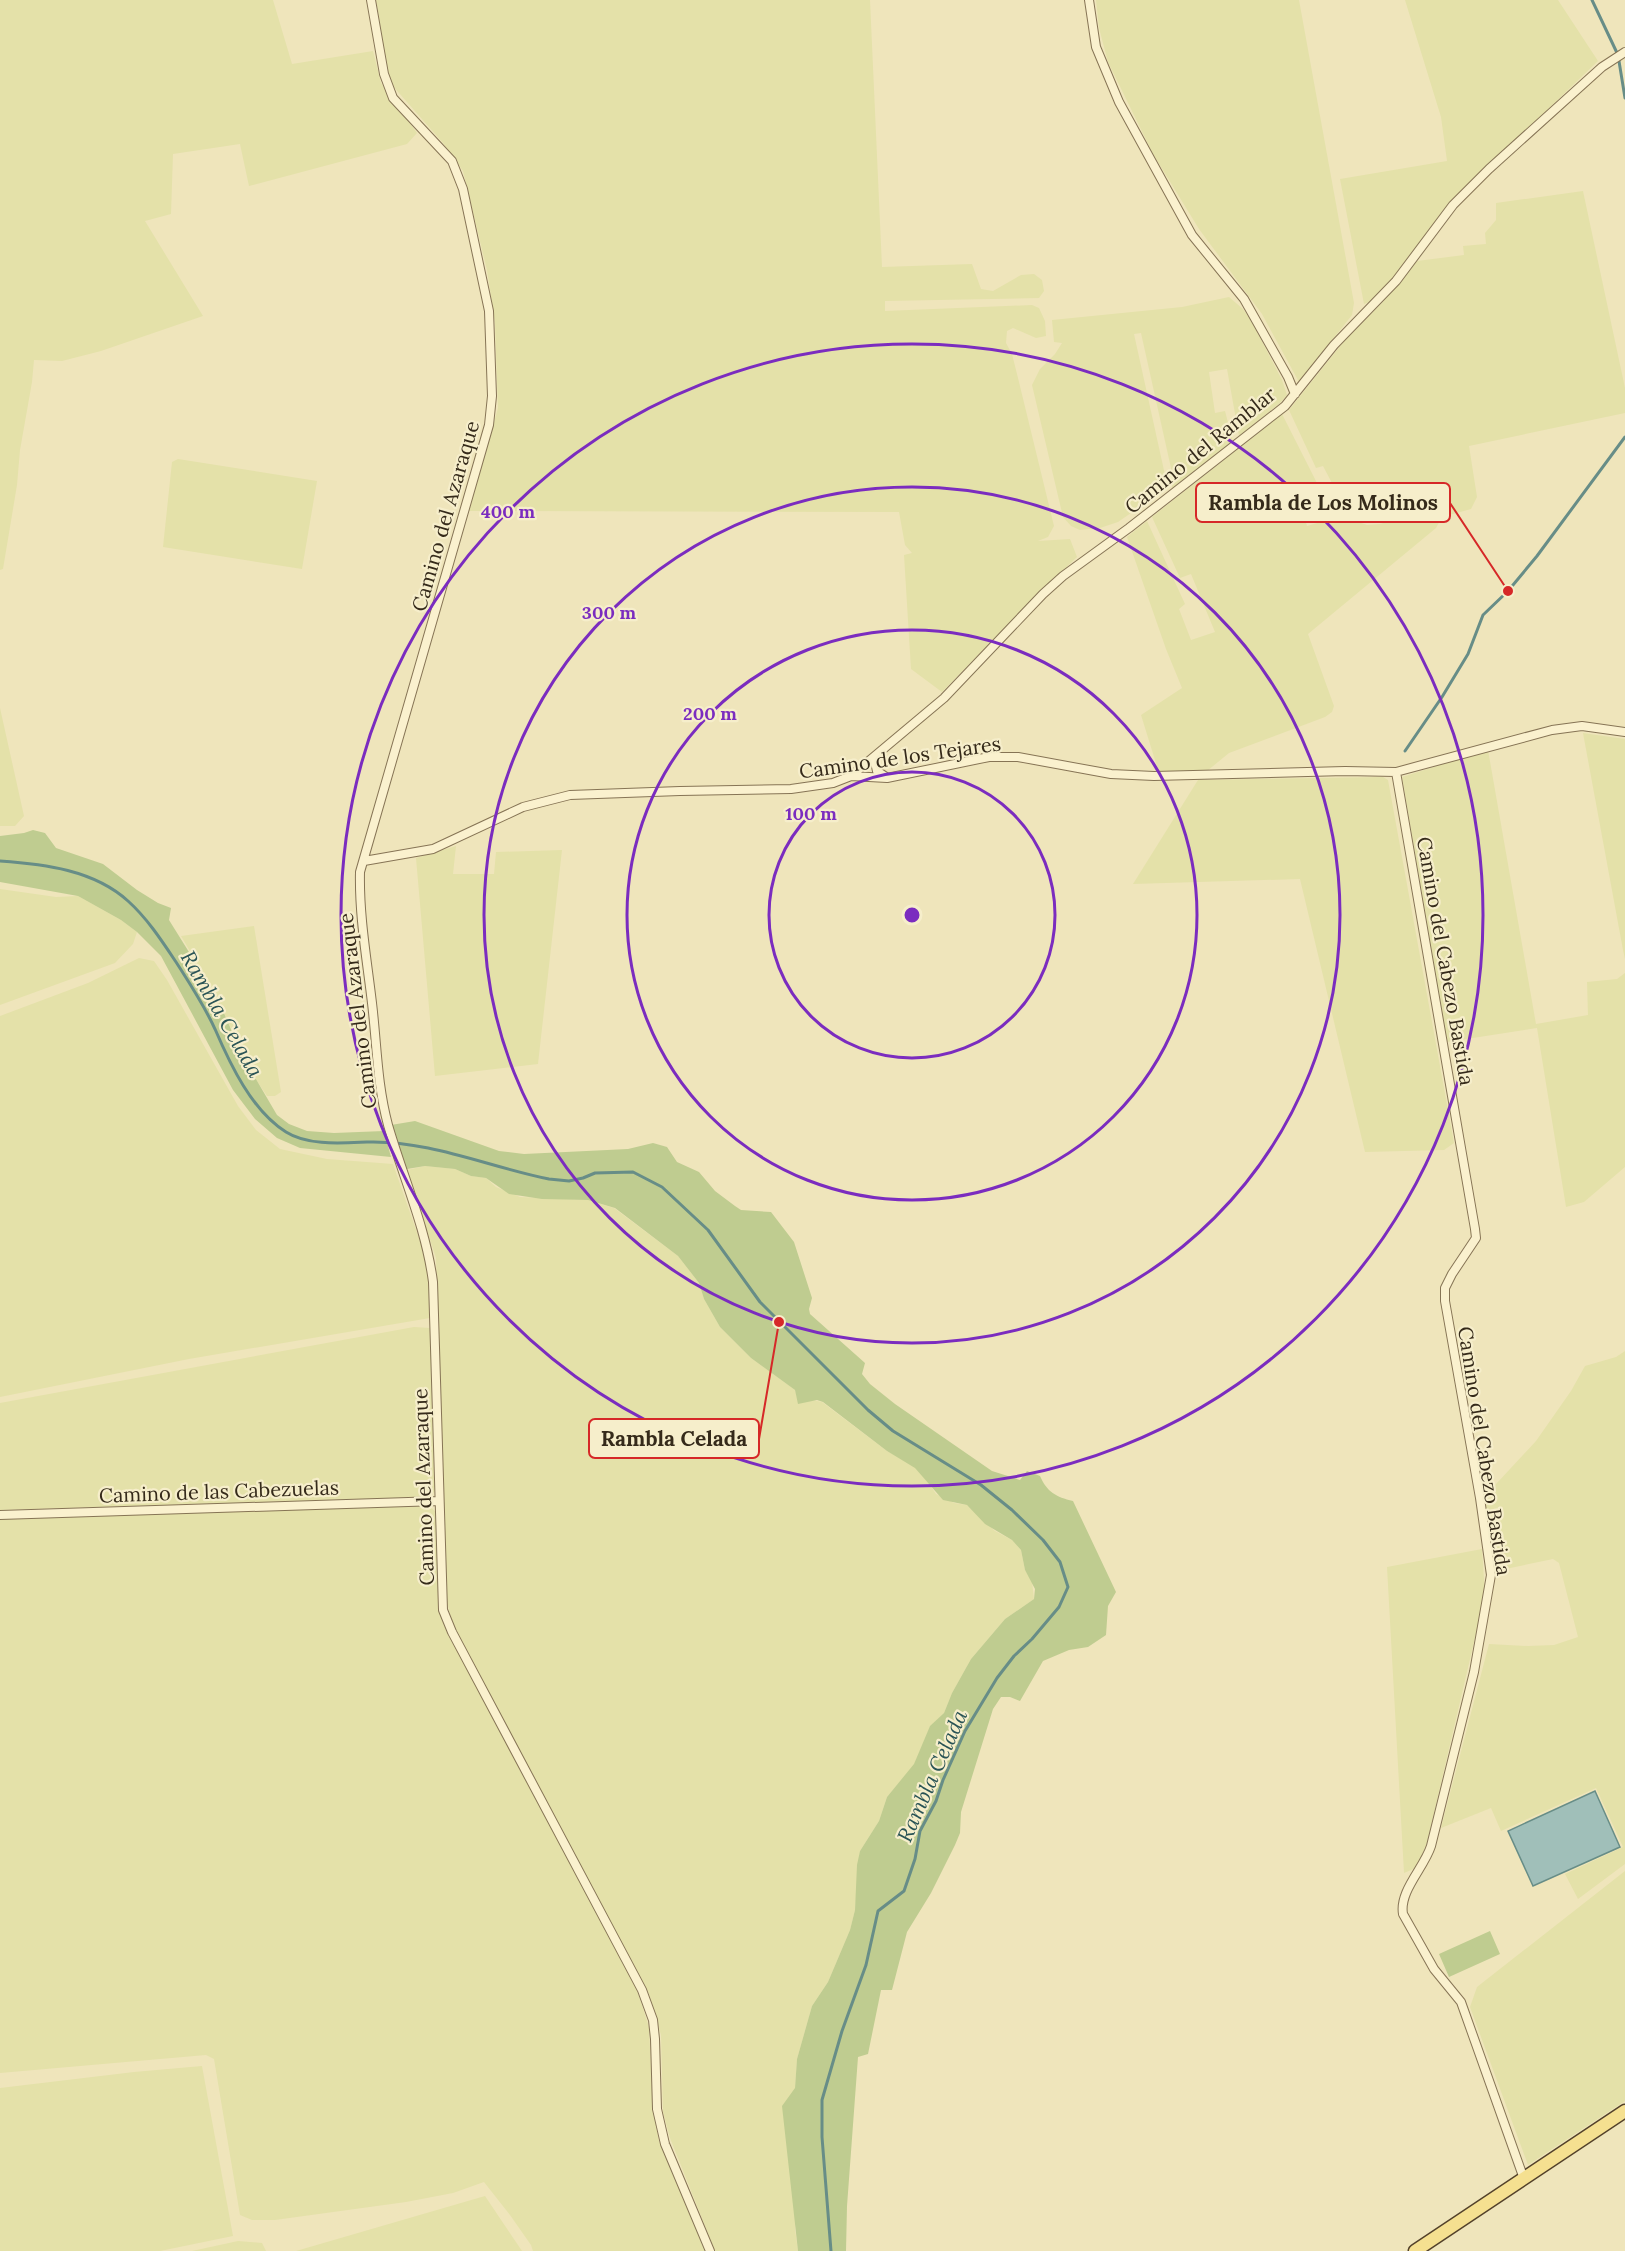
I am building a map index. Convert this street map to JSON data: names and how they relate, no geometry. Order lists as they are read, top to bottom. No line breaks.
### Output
{"streets":{"street":["Camino del Ramblar","Camino del Azaraque","Camino de los Tejares","Camino del Cabezo Bastida","Camino de las Cabezuelas"]},"crossings":[["Camino del Ramblar","Camino de los Tejares"],["Camino del Azaraque","Camino de los Tejares"],["Camino del Azaraque","Camino de las Cabezuelas"],["Camino de los Tejares","Camino del Cabezo Bastida"]],"water":["Rambla Celada"],"places":["Rambla de Los Molinos","Rambla Celada"],"rings":["400 m","300 m","200 m","100 m"]}
